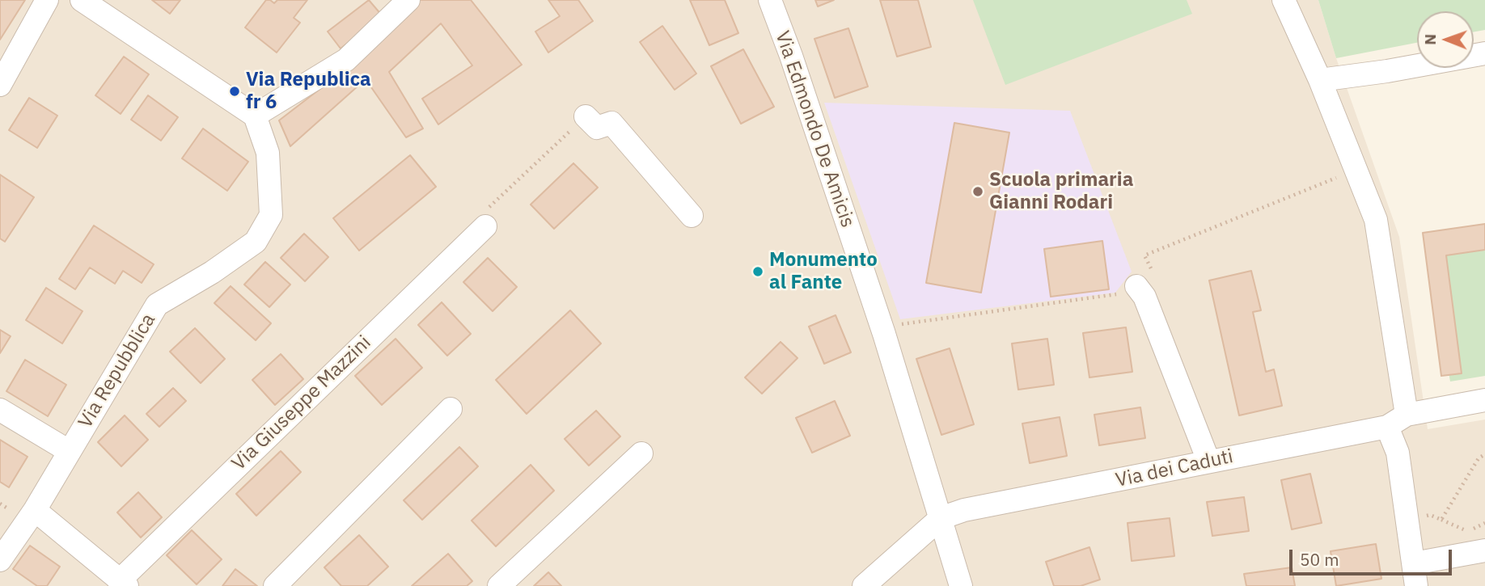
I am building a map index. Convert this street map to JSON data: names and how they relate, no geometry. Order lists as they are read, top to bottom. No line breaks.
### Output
{"streets":{"street":["Via Edmondo De Amicis","Via Repubblica","Via Giuseppe Mazzini","Via dei Caduti"]},"crossings":[["Via Edmondo De Amicis","Via dei Caduti"]],"places":["Via Republica fr 6","Scuola primaria Gianni Rodari","Monumento al Fante"],"scale_bar":"50 m","north":"left"}
